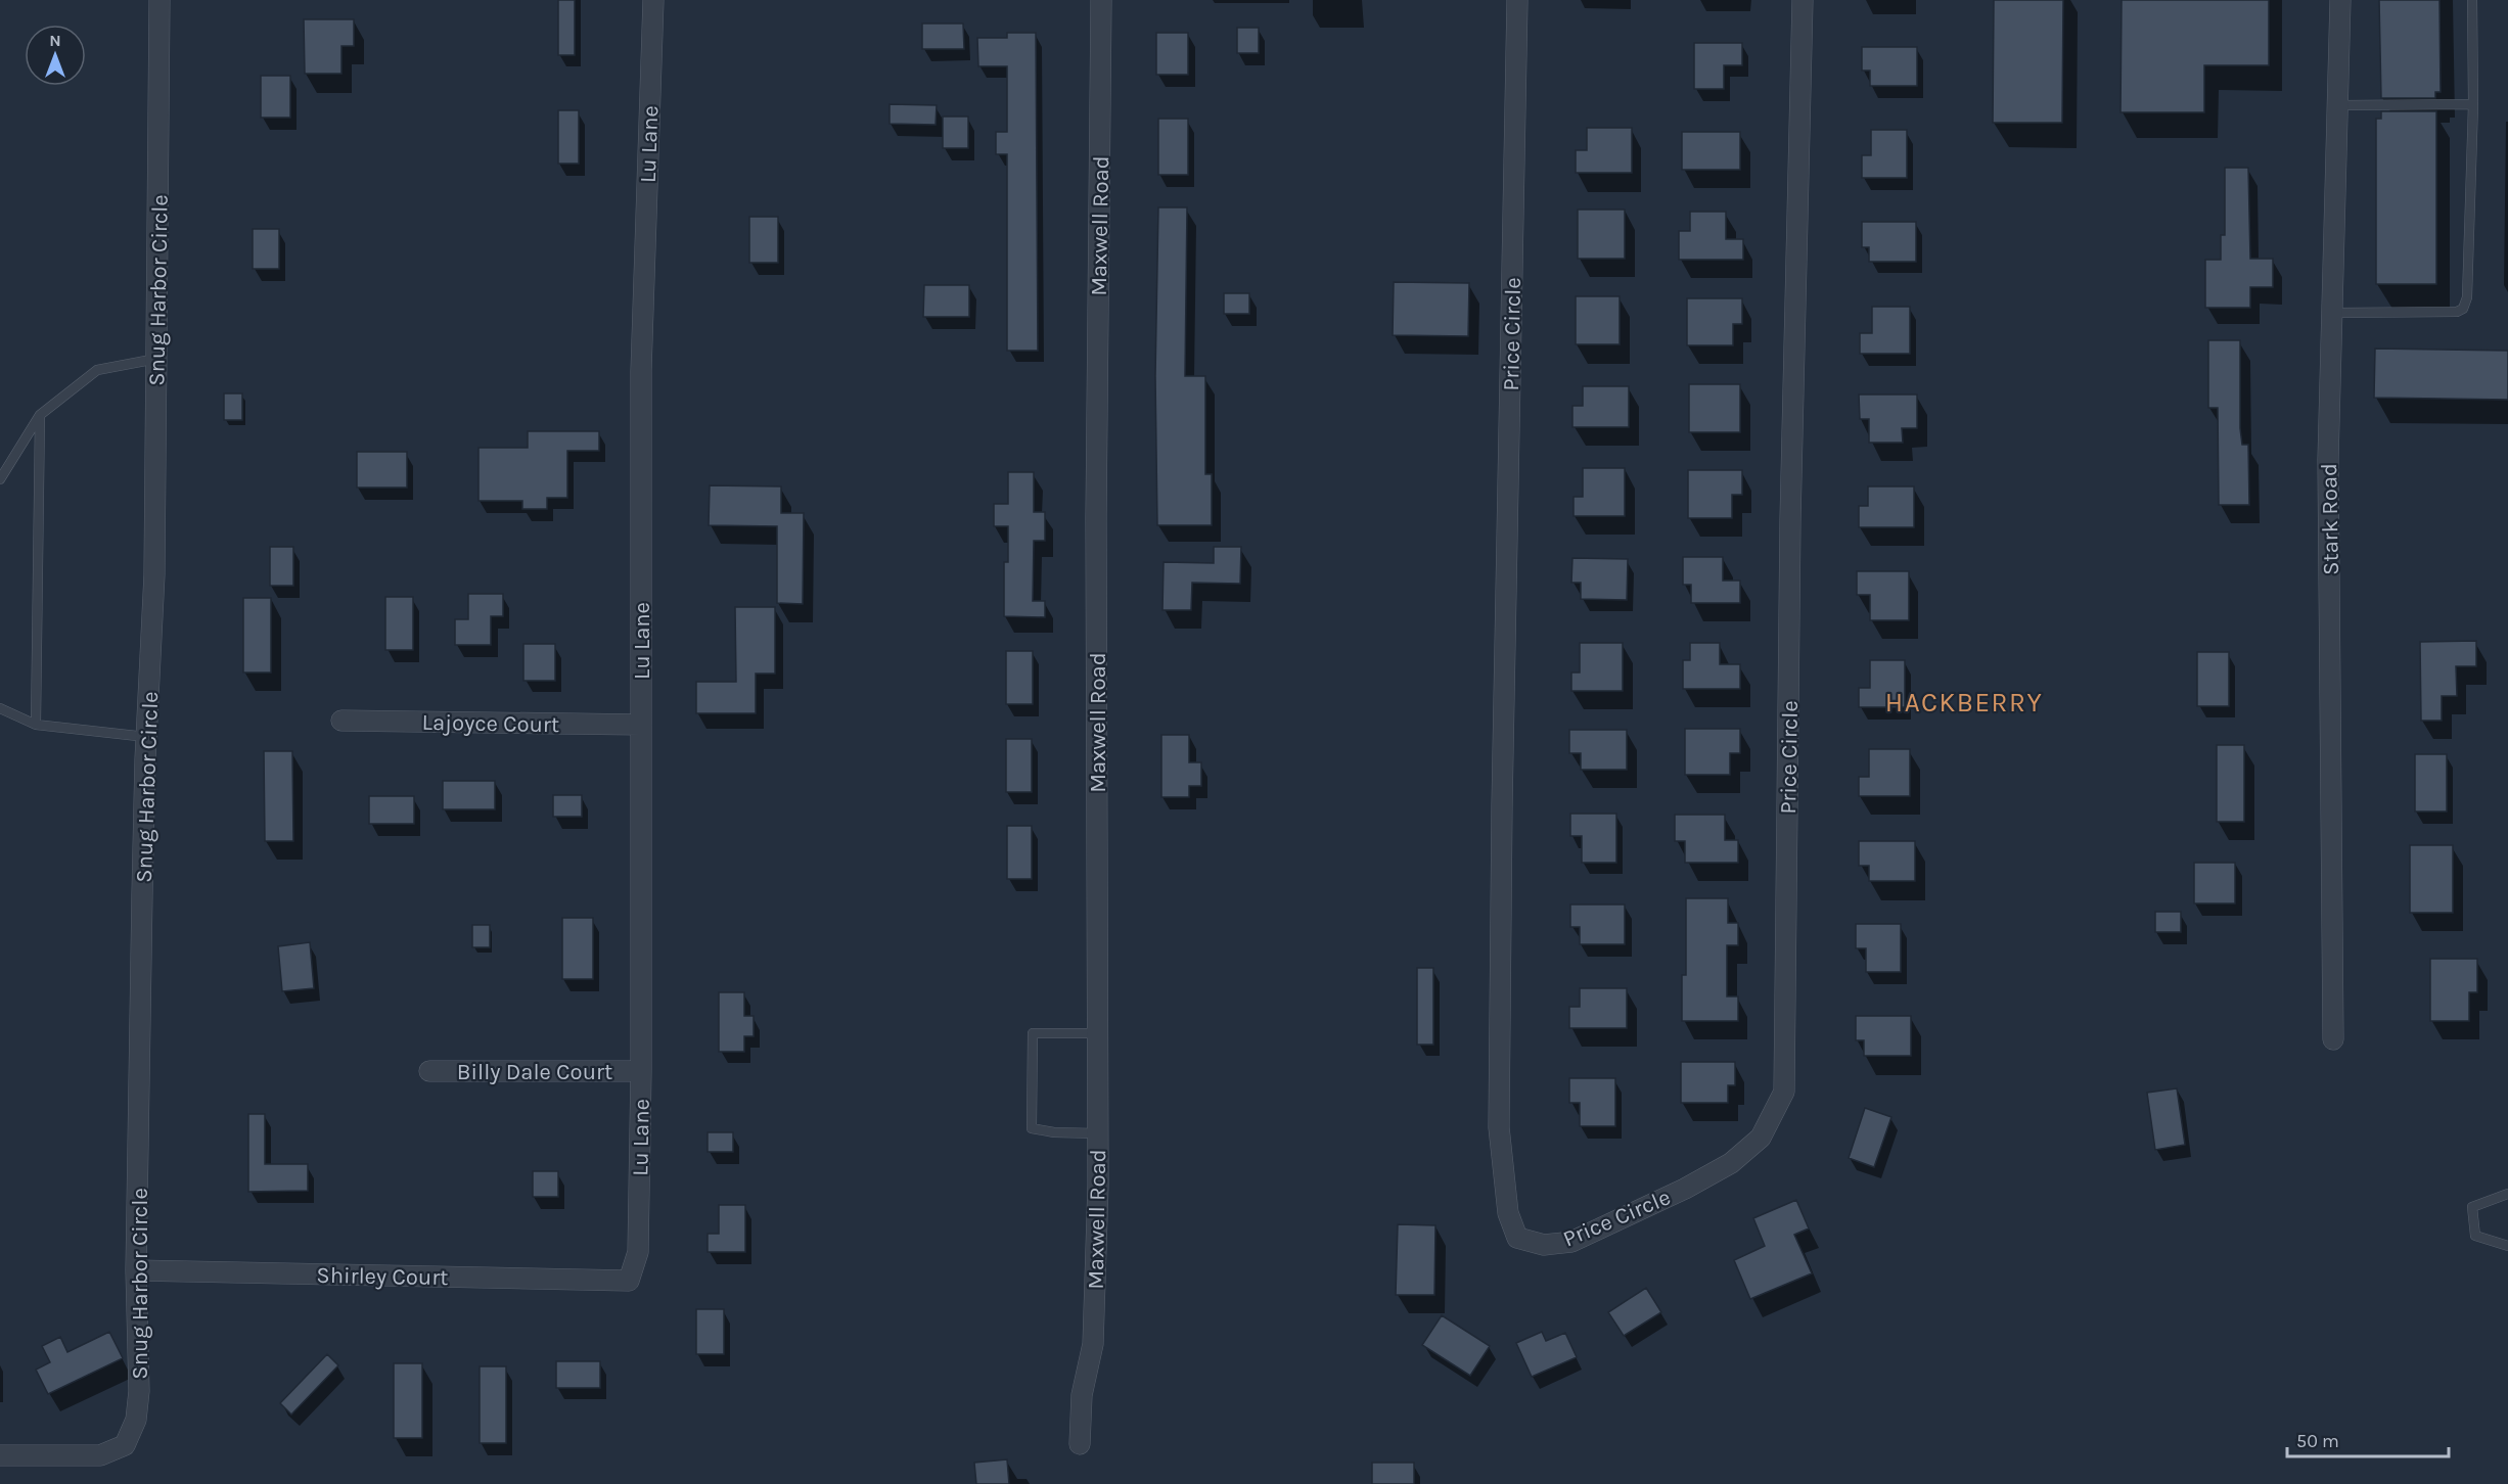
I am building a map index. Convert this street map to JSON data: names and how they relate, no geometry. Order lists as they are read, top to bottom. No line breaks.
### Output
{"streets":{"street":["Lu Lane","Maxwell Road","Snug Harbor Circle","Price Circle","Stark Road","Lajoyce Court","Billy Dale Court","Shirley Court"]},"crossings":[["Lu Lane","Lajoyce Court"],["Lu Lane","Billy Dale Court"],["Lu Lane","Shirley Court"],["Snug Harbor Circle","Shirley Court"]],"districts":["HACKBERRY"],"scale_bar":"50 m","north":"top"}
